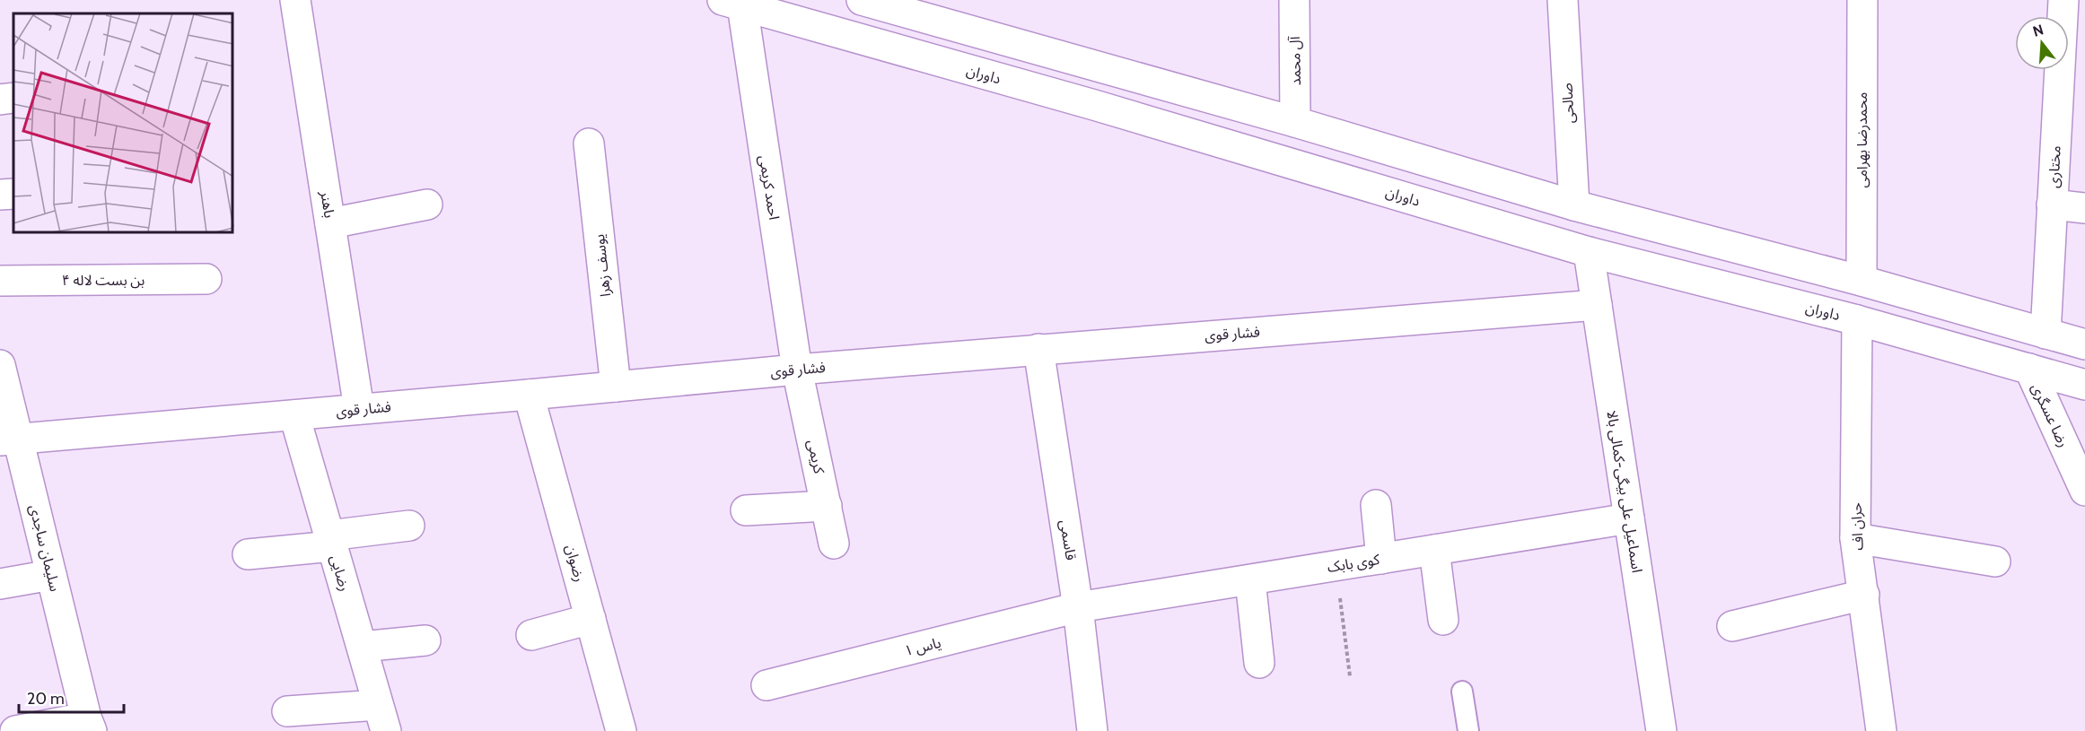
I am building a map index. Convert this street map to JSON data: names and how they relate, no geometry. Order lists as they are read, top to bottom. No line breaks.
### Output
{"streets":{"street":["آل محمد","داوران","صالحی","محمدرضا بهرامی","مختاری","احمد کریمی","باهنر","یوسف زهرا","بن بست لاله ۴","فشار قوی","رضا عسگری","کریمی","اسماعیل علی بیگی-کمالی بالا","حران اف","قاسمی","سلیمان ساجدی","رضوان","کوی بابک","رضایی","یاس ۱"]},"crossings":[["داوران","احمد کریمی"],["داوران","رضا عسگری"],["داوران","اسماعیل علی بیگی-کمالی بالا"],["داوران","حران اف"],["احمد کریمی","فشار قوی"],["احمد کریمی","کریمی"],["باهنر","فشار قوی"],["یوسف زهرا","فشار قوی"],["فشار قوی","کریمی"],["فشار قوی","اسماعیل علی بیگی-کمالی بالا"],["فشار قوی","قاسمی"],["فشار قوی","سلیمان ساجدی"],["فشار قوی","رضوان"],["فشار قوی","رضایی"],["اسماعیل علی بیگی-کمالی بالا","کوی بابک"],["قاسمی","کوی بابک"],["قاسمی","یاس ۱"],["کوی بابک","یاس ۱"]],"scale_bar":"20 m","north":"top"}
